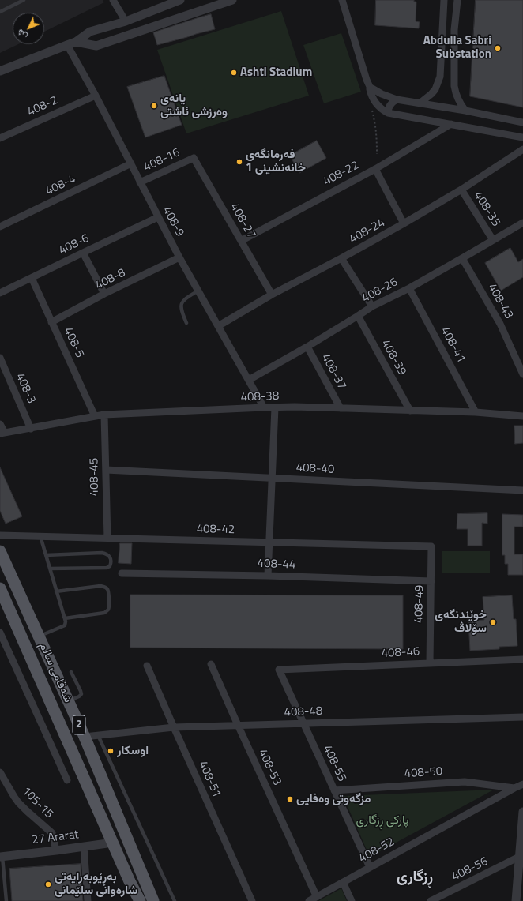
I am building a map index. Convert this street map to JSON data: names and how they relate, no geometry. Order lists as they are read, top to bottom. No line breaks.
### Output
{"streets":{"main road":["شەقامی سالم","2"],"street":["408-2","408-16","408-22","408-4","408-35","408-27","408-9","408-24","408-6","408-8","408-26","408-43","408-5","408-41","408-39","408-37","408-3","408-38","408-40","408-45","408-42","408-44","408-49","408-46","408-48","408-55","408-53","408-50","408-51","105-15","27 Ararat","408-52","408-56"]},"crossings":[["408-2","408-9"],["408-16","408-27"],["408-16","408-9"],["408-22","408-27"],["408-4","408-9"],["408-35","408-24"],["408-35","408-26"],["408-27","408-24"],["408-9","408-24"],["408-9","408-6"],["408-9","408-8"],["408-9","408-26"],["408-9","408-38"],["408-6","408-5"],["408-8","408-5"],["408-26","408-43"],["408-26","408-41"],["408-26","408-39"],["408-26","408-37"],["408-5","408-38"],["408-41","408-38"],["408-39","408-38"],["408-37","408-38"],["408-3","408-38"],["408-38","408-45"],["408-40","408-45"],["408-45","408-42"],["408-42","408-49"],["408-44","408-49"],["408-49","408-46"],["408-46","408-55"],["شەقامی سالم","408-48"],["شەقامی سالم","27 Ararat"],["408-48","408-55"],["408-48","408-53"],["408-48","408-51"],["408-55","408-50"],["408-55","408-52"],["408-53","408-52"],["408-50","408-52"],["105-15","27 Ararat"]],"districts":["ڕزگاری"],"parks":["پارکی ڕزگاری"],"places":["Abdulla Sabri Substation","Ashti Stadium","یانەی وەرزشی ئاشتی","فەرمانگەی خانەنشینی 1","خوێندنگەی سۆلاڤ","اوسكار","مزگەوتی وەفایی","بەڕێوبەرایەتی شارەوانی سلێمانی"],"north":"bottom left"}
